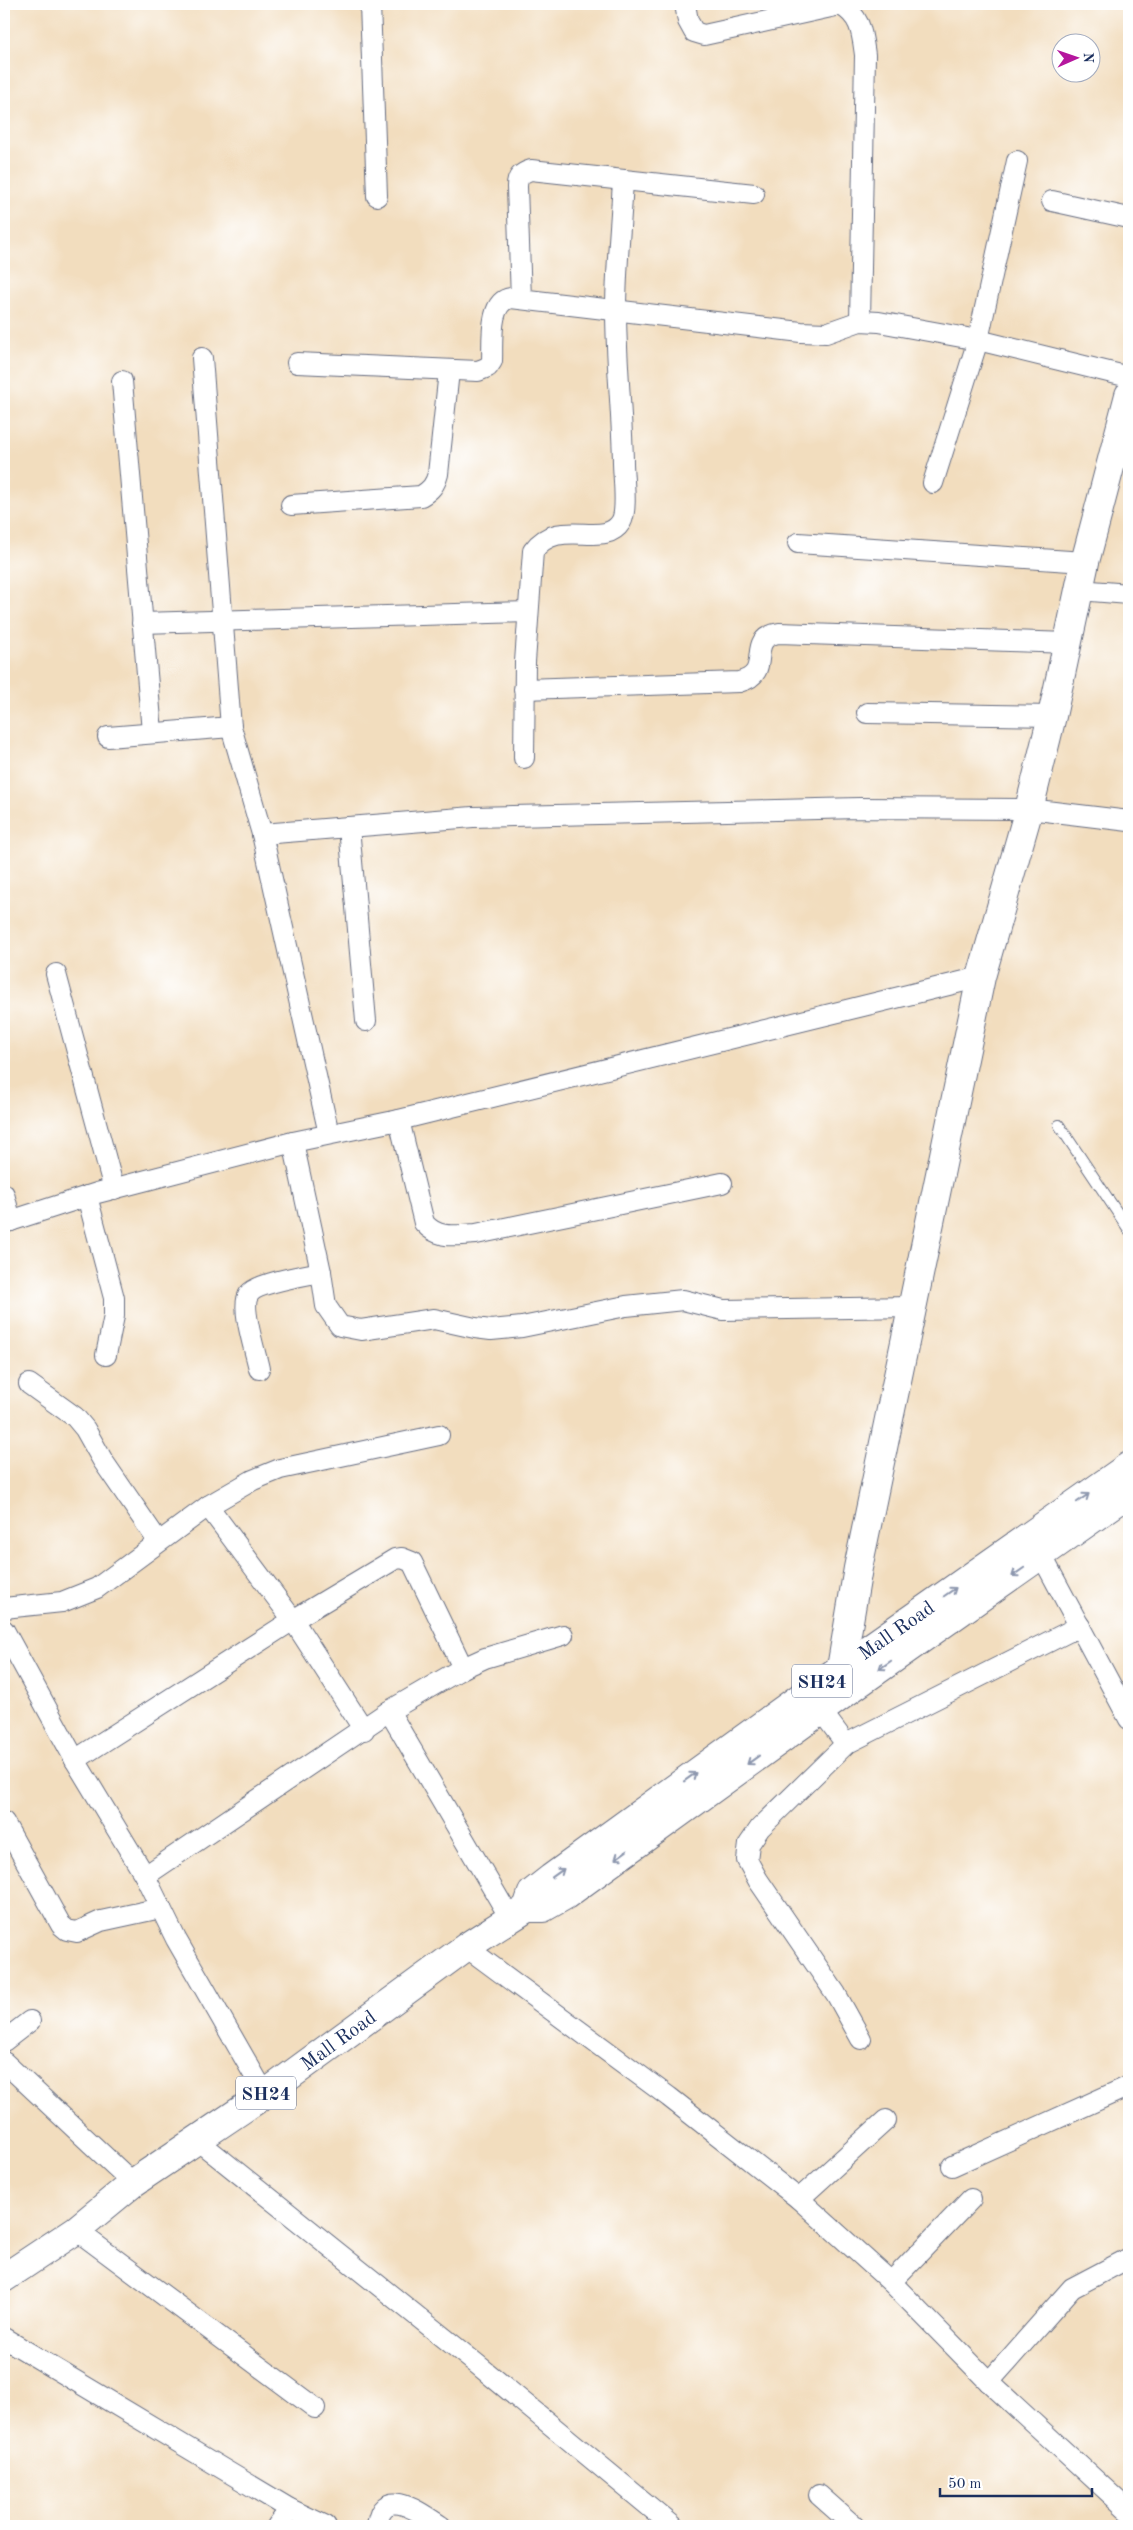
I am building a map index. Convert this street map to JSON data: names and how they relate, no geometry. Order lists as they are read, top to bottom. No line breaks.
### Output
{"streets":{"main road":["Mall Road","SH24"]},"scale_bar":"50 m","north":"right"}
